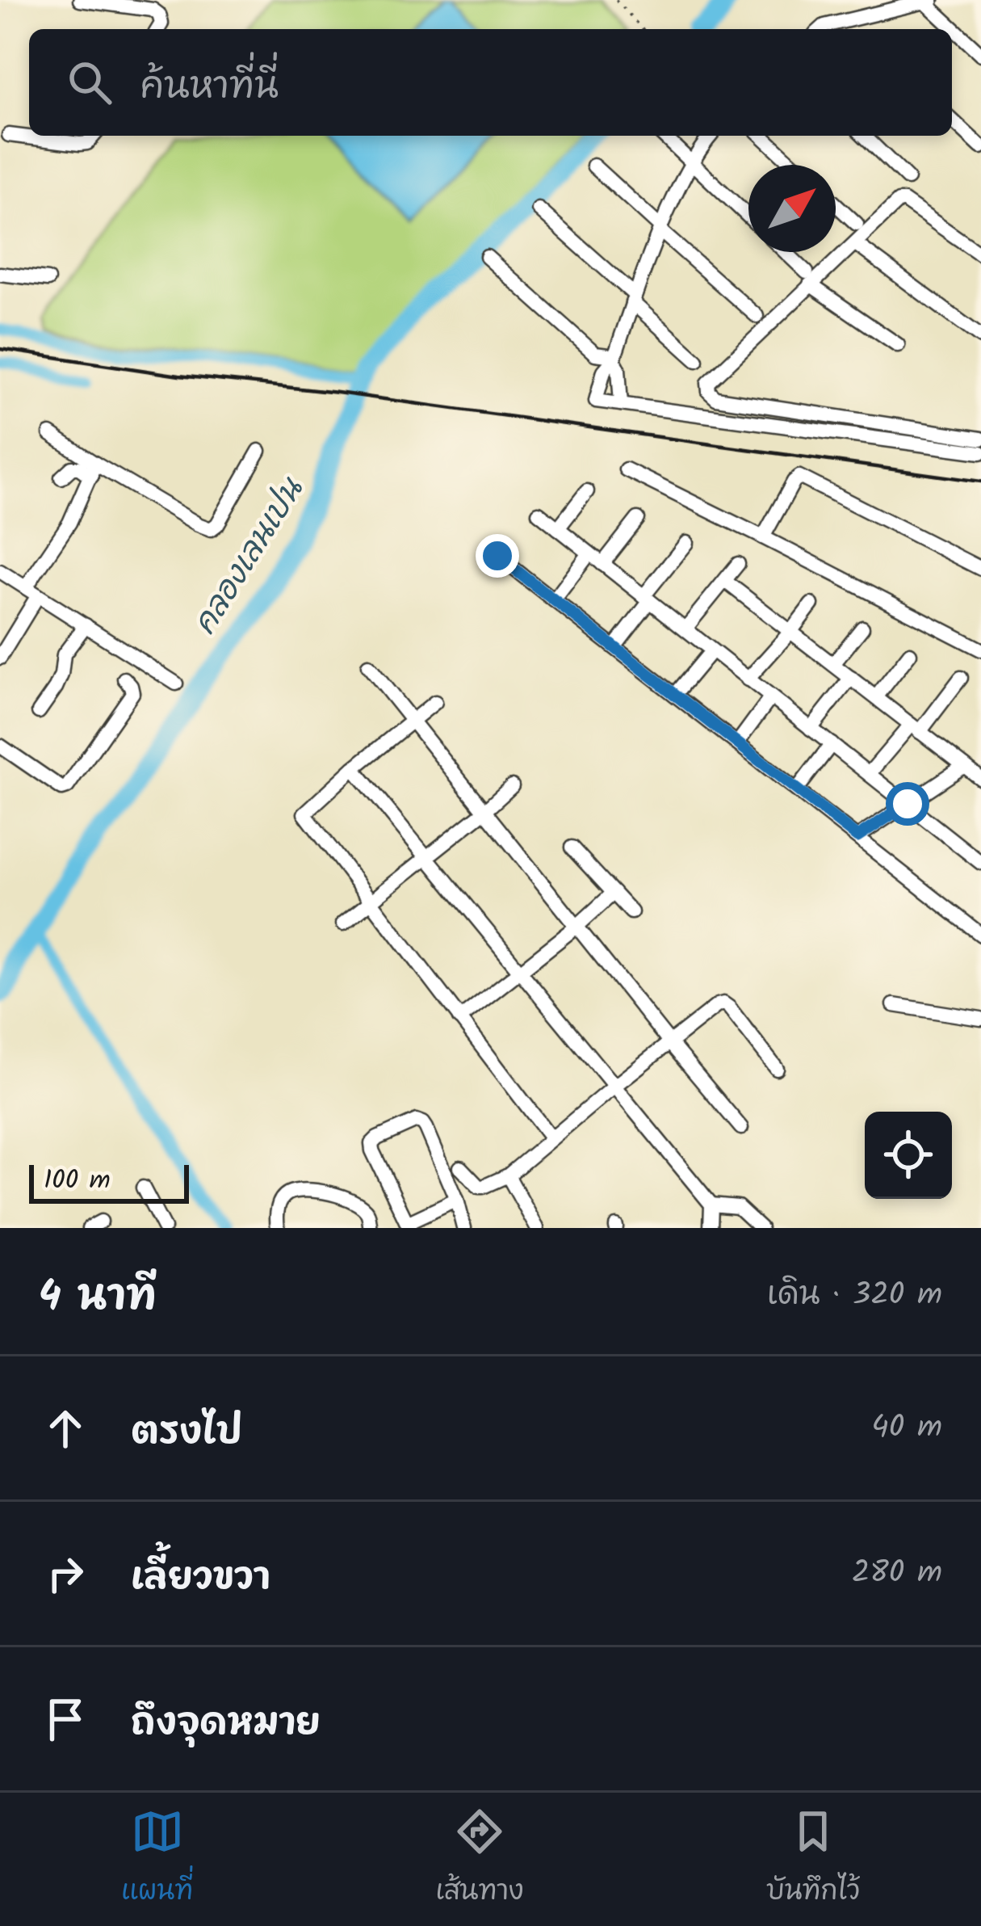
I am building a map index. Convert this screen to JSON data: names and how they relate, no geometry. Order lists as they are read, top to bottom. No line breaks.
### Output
{"water":["คลองเลนเปน"],"scale_bar":"100 m","north":"top right","page":{"search":"ค้นหาที่นี่","scale":"100 m","heading":["4 นาที","เดิน · 320 m"],"list":[["ตรงไป","40 m"],["เลี้ยวขวา","280 m"],"ถึงจุดหมาย"],"nav":["แผนที่","เส้นทาง","บันทึกไว้"]}}
